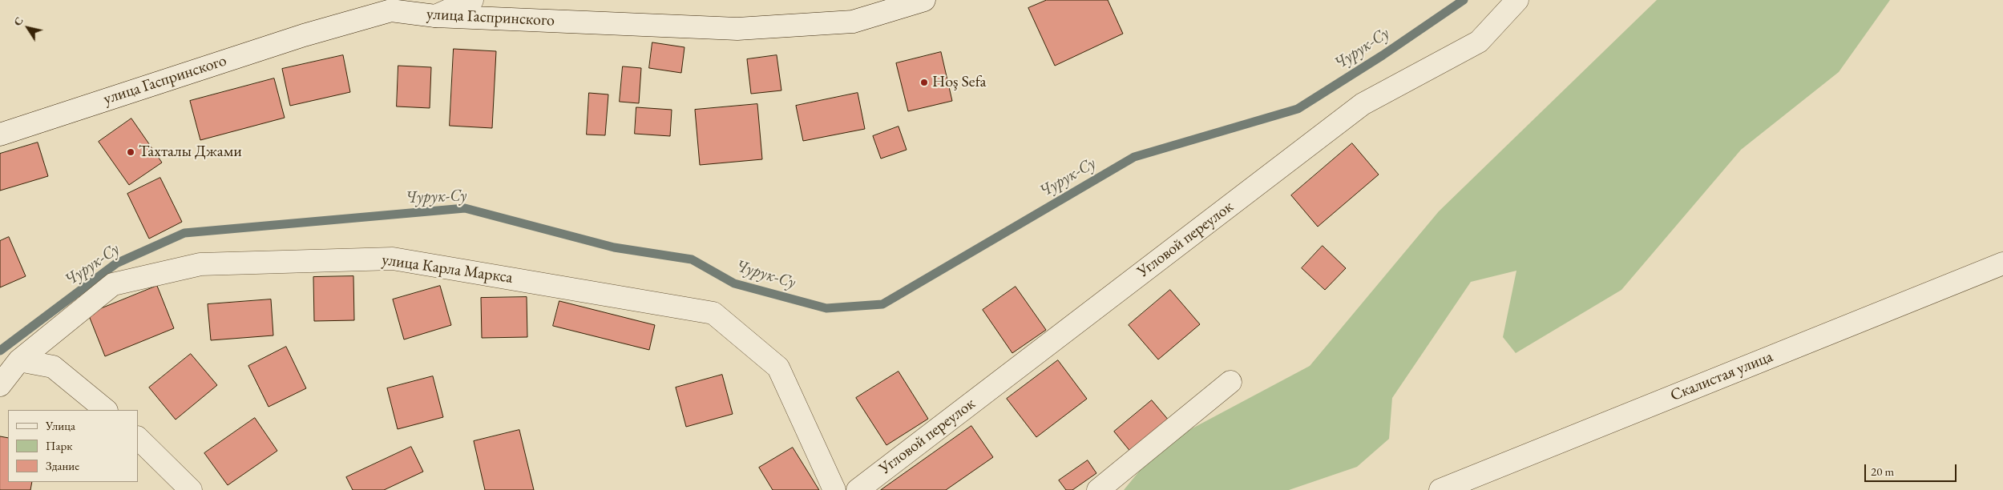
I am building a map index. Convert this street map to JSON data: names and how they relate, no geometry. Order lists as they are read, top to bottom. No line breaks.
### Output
{"streets":{"street":["улица Гаспринского","Угловой переулок","улица Карла Маркса","Скалистая улица"]},"water":["Чурук-Су"],"places":["Hoş Sefa","Тахталы Джами"],"legend":["Улица","Парк","Здание"],"scale_bar":"20 m","north":"top left"}
